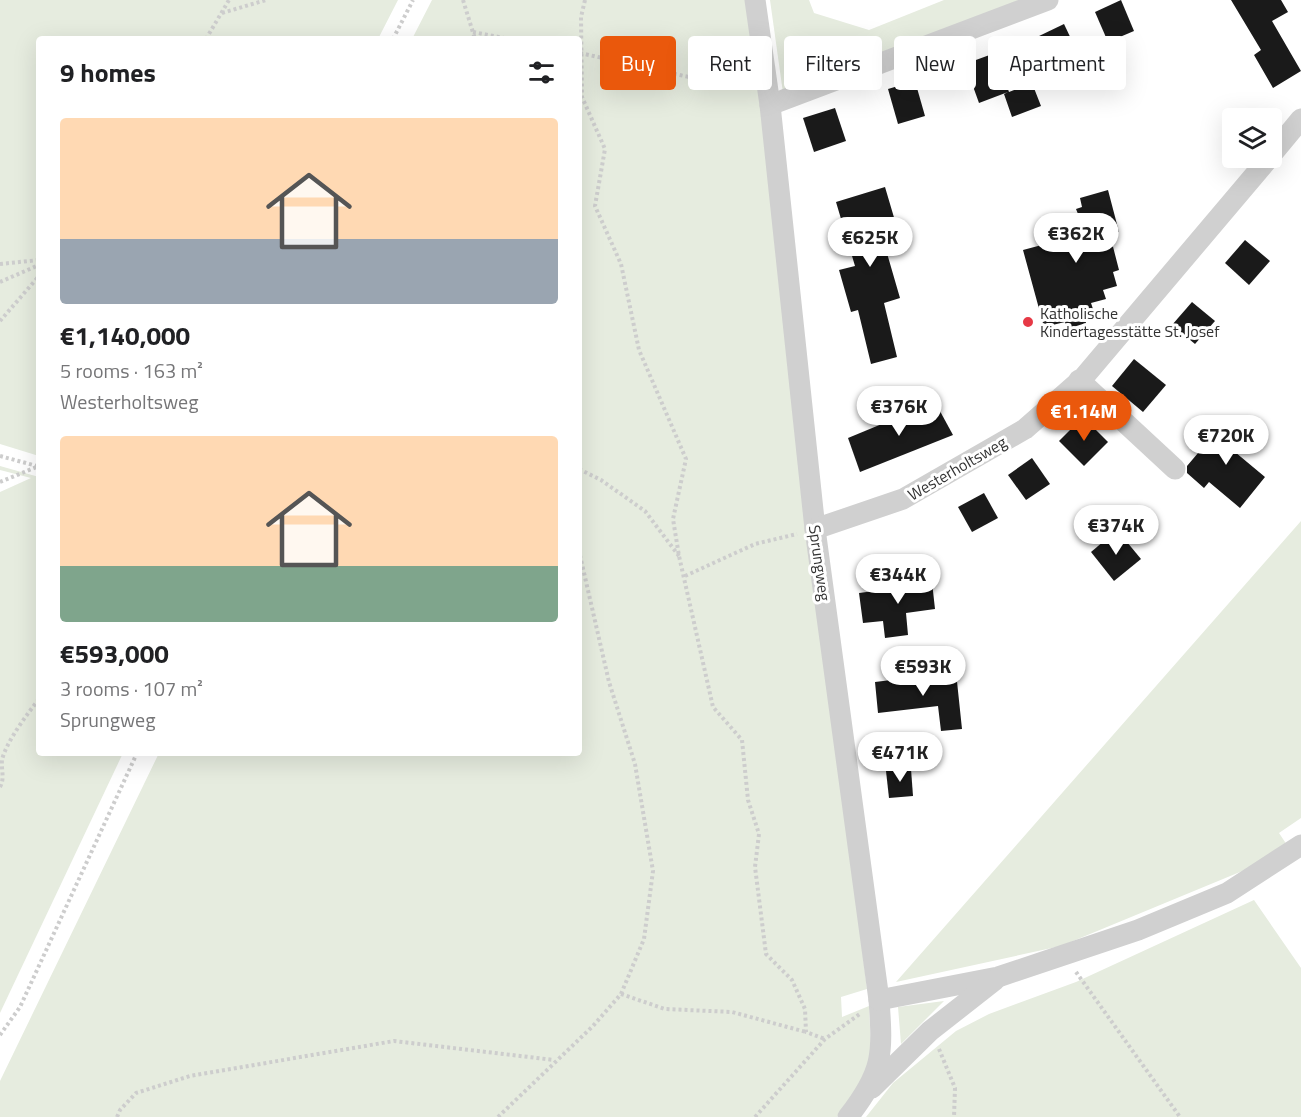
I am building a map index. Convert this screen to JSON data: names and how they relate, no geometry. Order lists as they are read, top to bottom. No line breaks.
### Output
{"streets":{"street":["Westerholtsweg","Sprungweg"]},"crossings":[["Westerholtsweg","Sprungweg"]],"places":["Katholische Kindertagesstätte St. Josef"],"page":{"chip":["Buy","Rent","Filters","New","Apartment"],"heading":"9 homes","list":[{"name":"€1,140,000","note":"5 rooms · 163 m² · Westerholtsweg"},{"name":"€593,000","note":"3 rooms · 107 m² · Sprungweg"}],"price":["€362K","€625K","€376K","€1.14M","€720K","€374K","€344K","€593K","€471K"]}}
